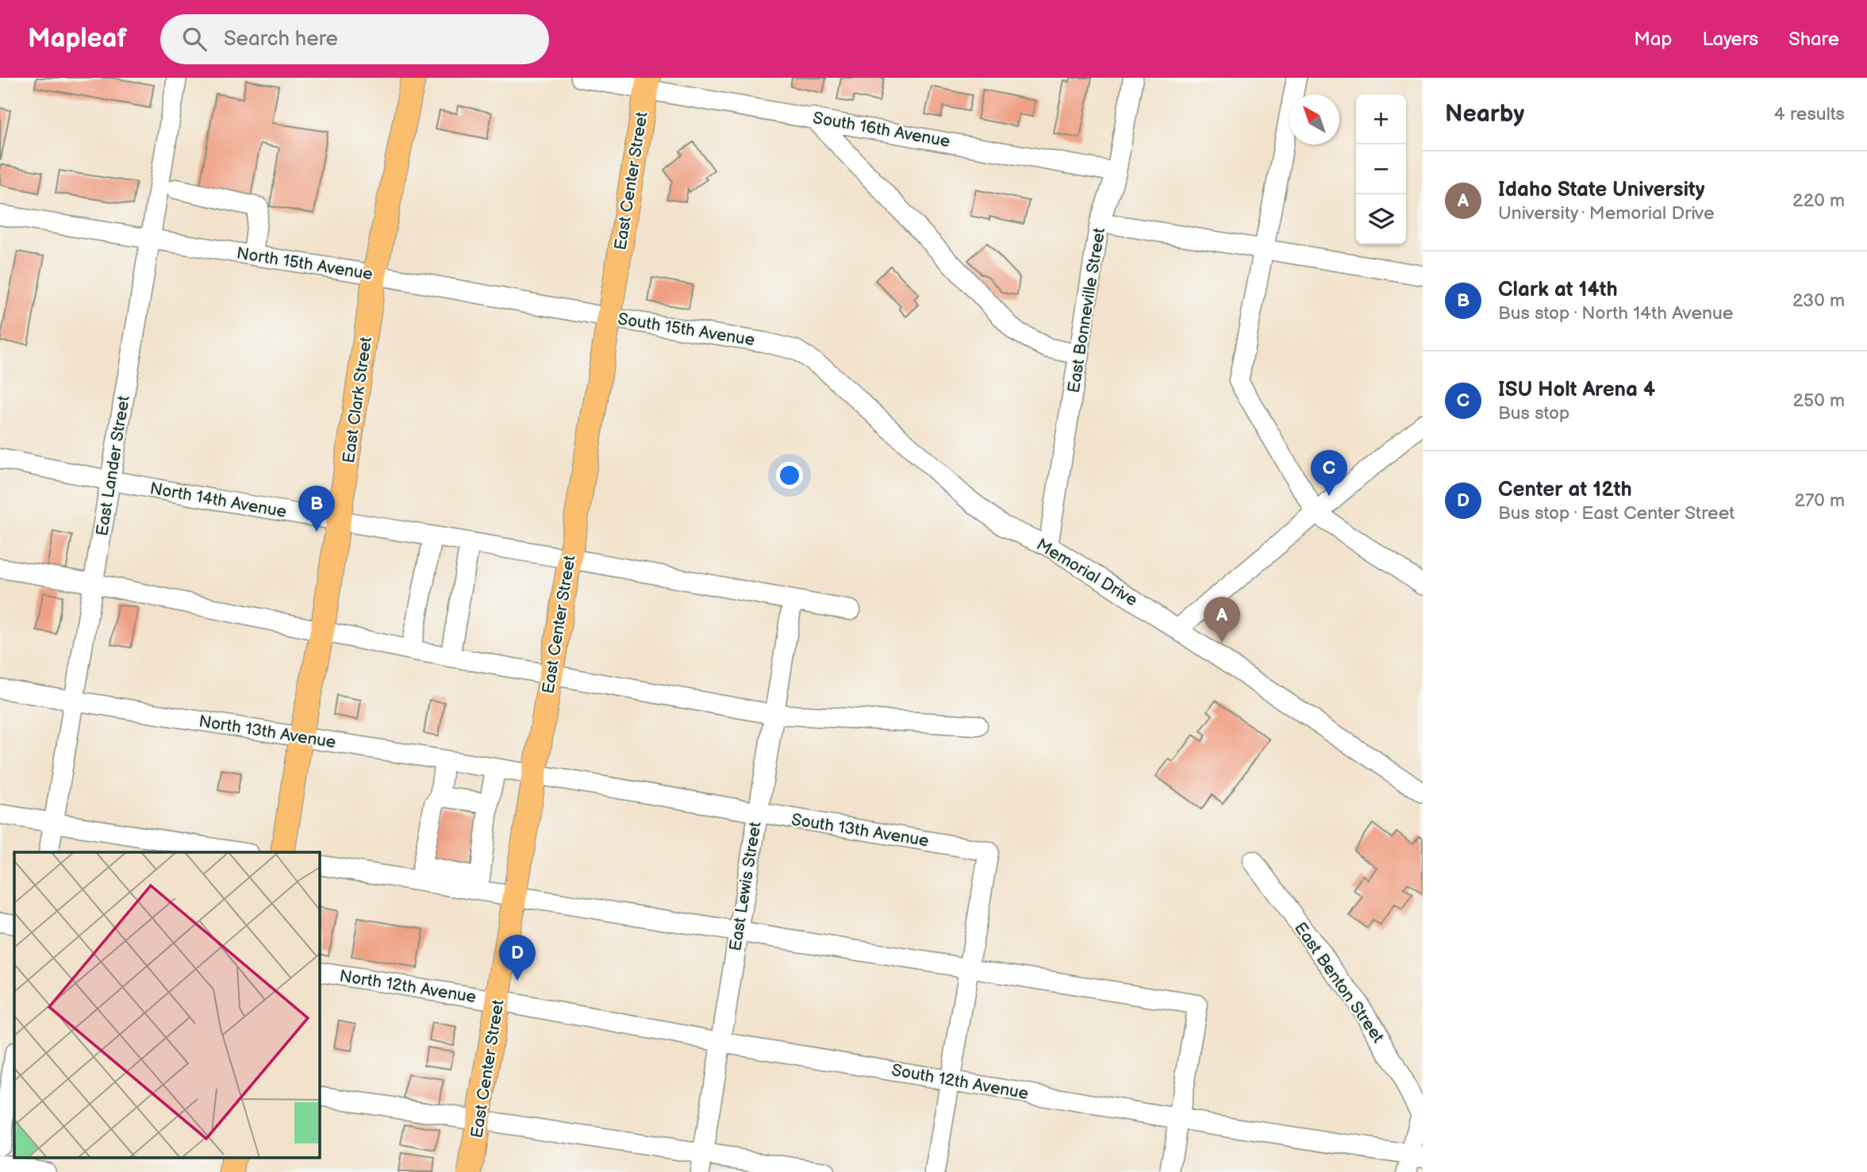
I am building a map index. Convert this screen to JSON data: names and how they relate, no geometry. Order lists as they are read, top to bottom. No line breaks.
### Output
{"streets":{"main road":["East Center Street","East Clark Street"],"street":["South 16th Avenue","North 15th Avenue","East Bonneville Street","South 15th Avenue","East Lander Street","North 14th Avenue","Memorial Drive","North 13th Avenue","South 13th Avenue","East Lewis Street","East Benton Street","North 12th Avenue","South 12th Avenue"]},"crossings":[["South 16th Avenue","East Center Street"],["South 16th Avenue","East Bonneville Street"],["East Center Street","North 15th Avenue"],["East Center Street","South 15th Avenue"],["East Center Street","North 14th Avenue"],["East Center Street","North 13th Avenue"],["East Center Street","South 13th Avenue"],["East Center Street","North 12th Avenue"],["East Center Street","South 12th Avenue"],["North 15th Avenue","South 15th Avenue"],["North 15th Avenue","East Clark Street"],["North 15th Avenue","East Lander Street"],["East Bonneville Street","Memorial Drive"],["South 15th Avenue","Memorial Drive"],["East Clark Street","North 14th Avenue"],["East Clark Street","North 13th Avenue"],["East Lander Street","North 14th Avenue"],["East Lander Street","North 13th Avenue"],["North 14th Avenue","East Lewis Street"],["North 13th Avenue","South 13th Avenue"],["South 13th Avenue","East Lewis Street"],["East Lewis Street","South 12th Avenue"],["East Benton Street","South 12th Avenue"],["North 12th Avenue","South 12th Avenue"]],"north":"top left","page":{"header":"Mapleaf","search":"Search here","nav":["Map","Layers","Share"],"heading":["Nearby","4 results"],"map_buttons":["+","−"],"list":[{"mark":"A","name":"Idaho State University","note":"University · Memorial Drive","value":"220 m"},{"mark":"B","name":"Clark at 14th","note":"Bus stop · North 14th Avenue","value":"230 m"},{"mark":"C","name":"ISU Holt Arena 4","note":"Bus stop","value":"250 m"},{"mark":"D","name":"Center at 12th","note":"Bus stop · East Center Street","value":"270 m"}],"pins":["C","B","A","D"]}}
